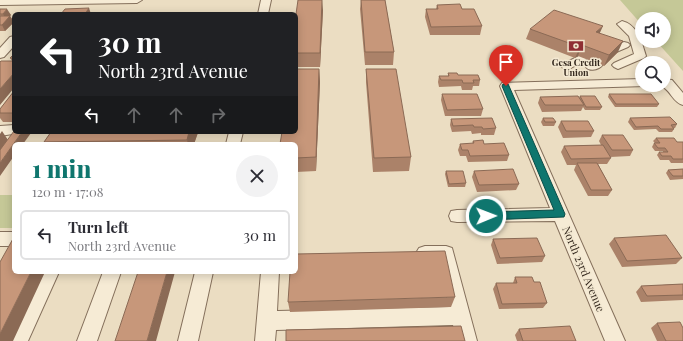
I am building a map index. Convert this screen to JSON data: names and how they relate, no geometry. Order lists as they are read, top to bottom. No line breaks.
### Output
{"streets":{"street":["North 23rd Avenue"]},"places":{"bank":["Gesa Credit Union"]},"page":{"turn":["30 m","North 23rd Avenue"],"heading":["1 min","120 m · 17:08"],"list":[{"name":"Turn left","note":"North 23rd Avenue","value":"30 m"}]}}
